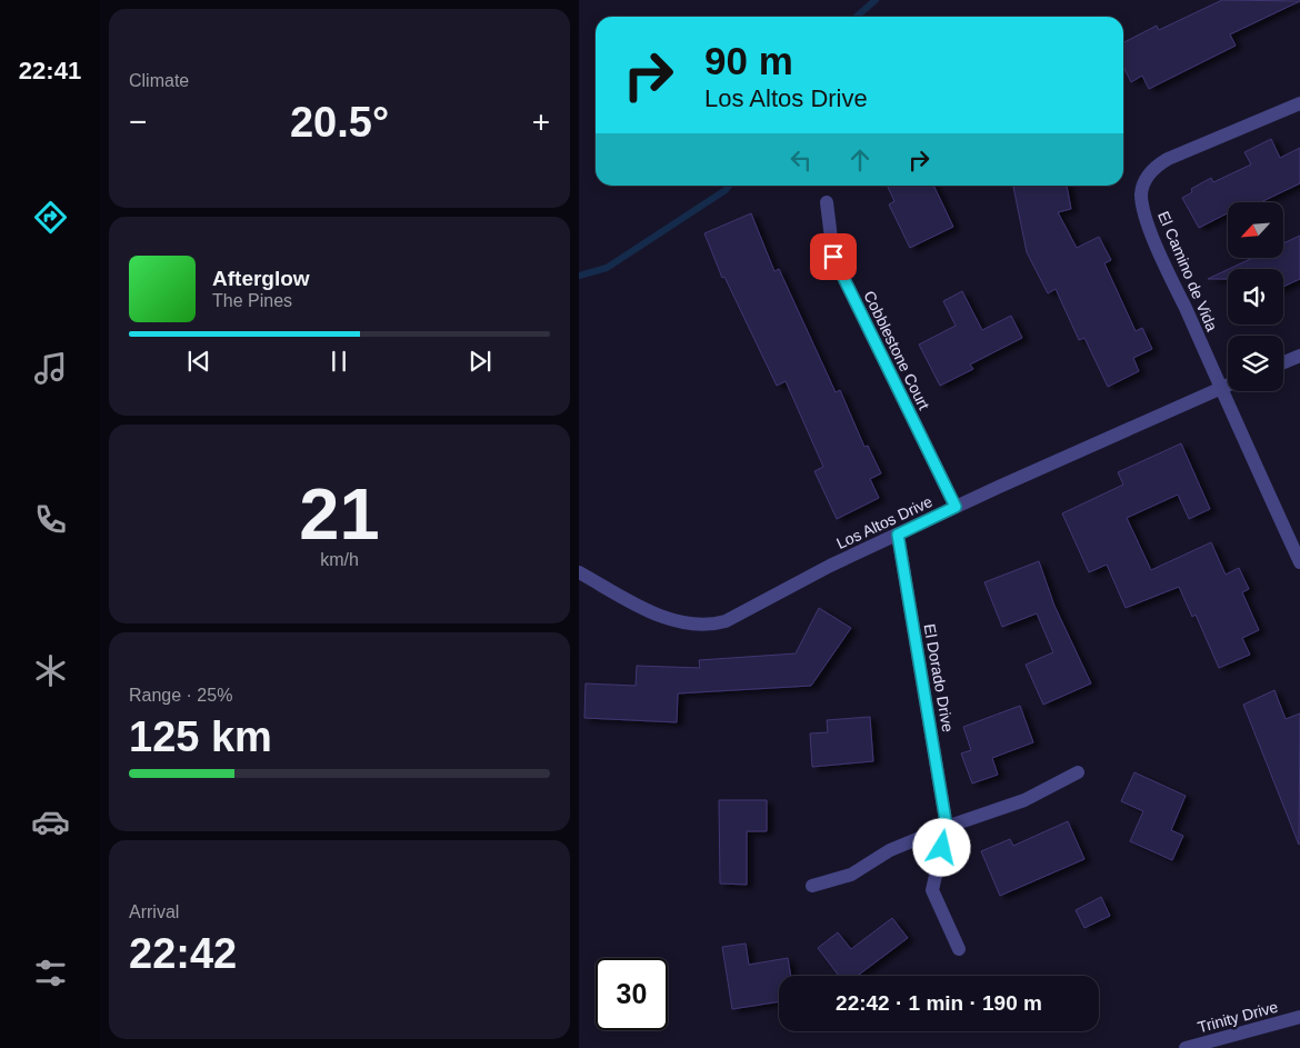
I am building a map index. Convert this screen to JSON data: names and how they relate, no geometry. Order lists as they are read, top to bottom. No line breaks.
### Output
{"streets":{"street":["El Camino de Vida","Cobblestone Court","Los Altos Drive","El Dorado Drive","Trinity Drive"]},"crossings":[["El Camino de Vida","Los Altos Drive"],["Cobblestone Court","Los Altos Drive"],["Los Altos Drive","El Dorado Drive"]],"north":"bottom left","page":{"tabs":"22:41","tile":["Climate",["21","km/h"],["Range · 25%","125 km"],["Arrival","22:42"]],"turn":["90 m","Los Altos Drive"],"heat":["−","20.5°","+"],"song":["Afterglow","The Pines"],"limit":"30","trip":"22:42 · 1 min · 190 m"}}
